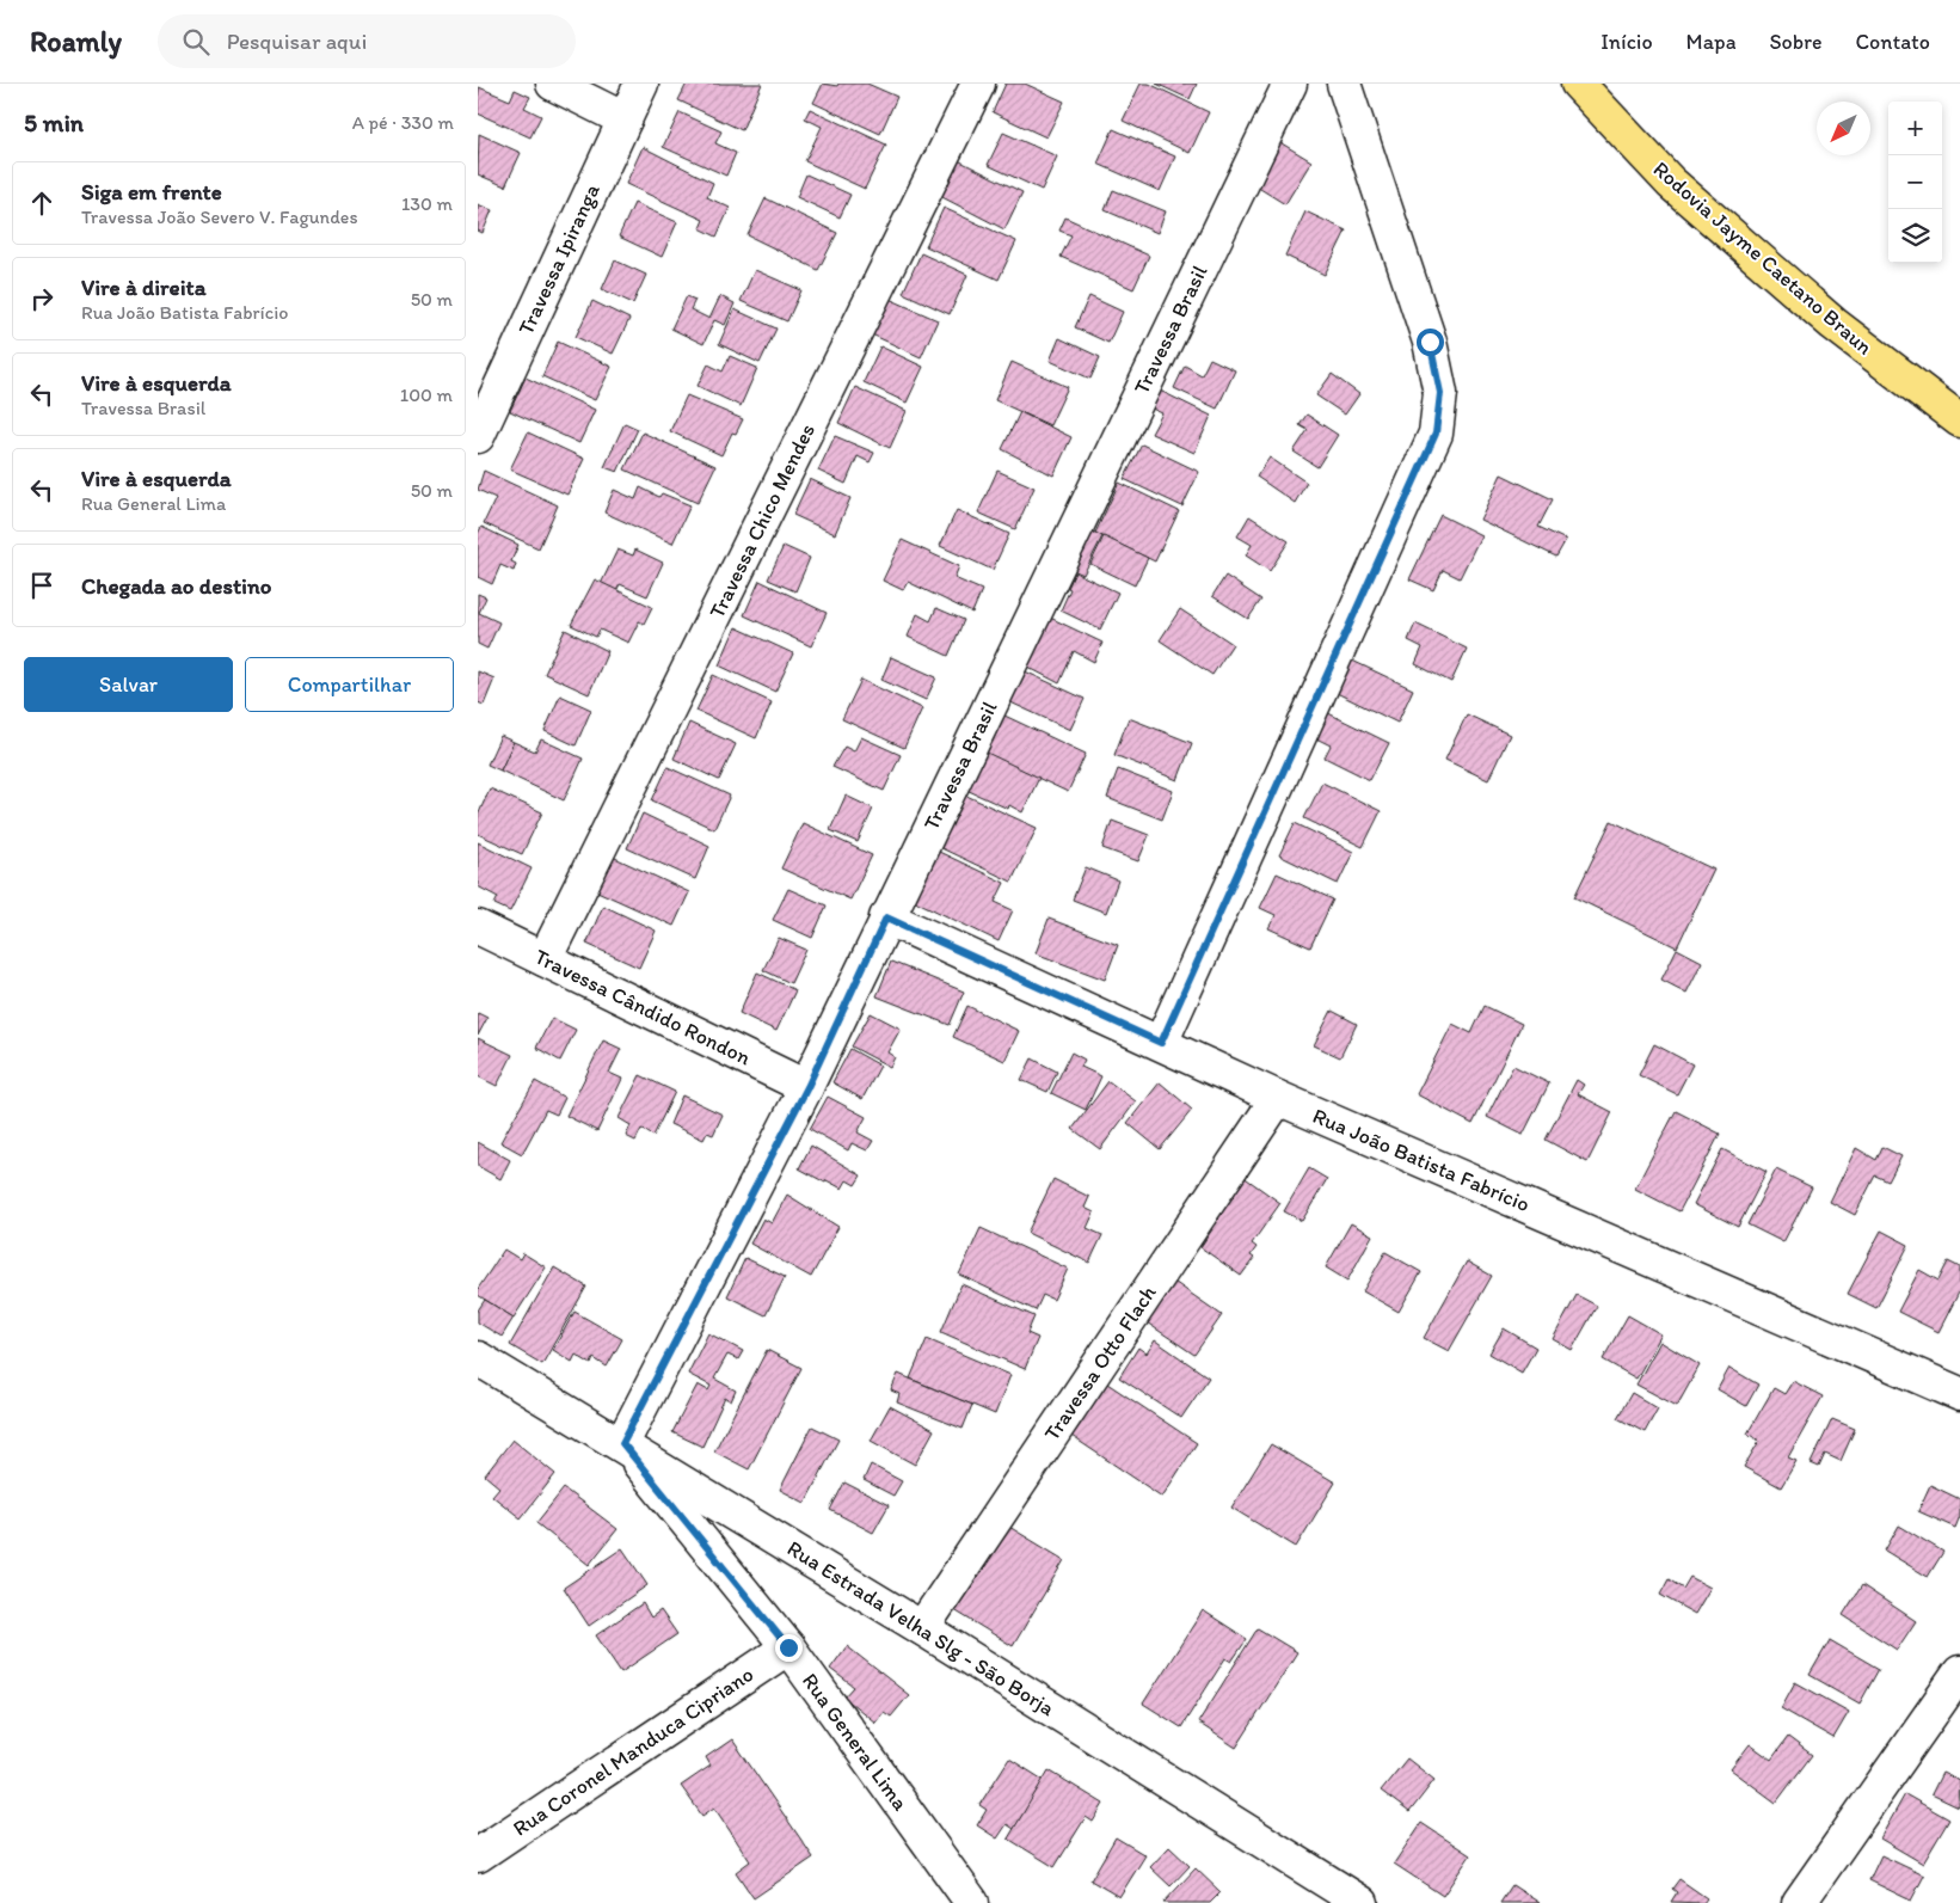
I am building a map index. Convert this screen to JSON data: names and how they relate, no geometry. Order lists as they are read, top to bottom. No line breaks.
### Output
{"streets":{"highway":["Rodovia Jayme Caetano Braun"],"street":["Travessa Ipiranga","Travessa Brasil","Travessa Chico Mendes","Travessa Cândido Rondon","Rua João Batista Fabrício","Travessa Otto Flach","Rua Estrada Velha Slg - São Borja","Rua General Lima","Rua Coronel Manduca Cipriano"]},"crossings":[["Travessa Brasil","Travessa Cândido Rondon"],["Travessa Brasil","Rua João Batista Fabrício"],["Travessa Brasil","Rua Estrada Velha Slg - São Borja"],["Travessa Brasil","Rua General Lima"],["Travessa Chico Mendes","Travessa Cândido Rondon"],["Rua João Batista Fabrício","Travessa Otto Flach"],["Travessa Otto Flach","Rua Estrada Velha Slg - São Borja"],["Rua Estrada Velha Slg - São Borja","Rua General Lima"],["Rua General Lima","Rua Coronel Manduca Cipriano"]],"north":"bottom left","page":{"header":"Roamly","search":"Pesquisar aqui","nav":["Início","Mapa","Sobre","Contato"],"heading":["5 min","A pé · 330 m"],"map_buttons":["+","−"],"list":[["Siga em frente","Travessa João Severo V. Fagundes","130 m"],["Vire à direita","Rua João Batista Fabrício","50 m"],["Vire à esquerda","Travessa Brasil","100 m"],["Vire à esquerda","Rua General Lima","50 m"],"Chegada ao destino"],"buttons":["Salvar","Compartilhar"]}}
